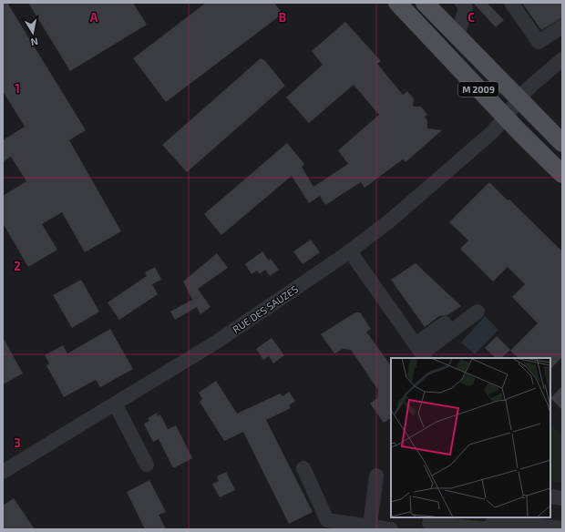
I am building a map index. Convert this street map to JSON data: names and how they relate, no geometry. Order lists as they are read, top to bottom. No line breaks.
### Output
{"streets":{"main road":["M 2009"],"street":["RUE DES SAUZES"]},"crossings":[["M 2009","RUE DES SAUZES"]],"north":"bottom","grid":{"columns":["A","B","C"],"rows":["1","2","3"]}}
